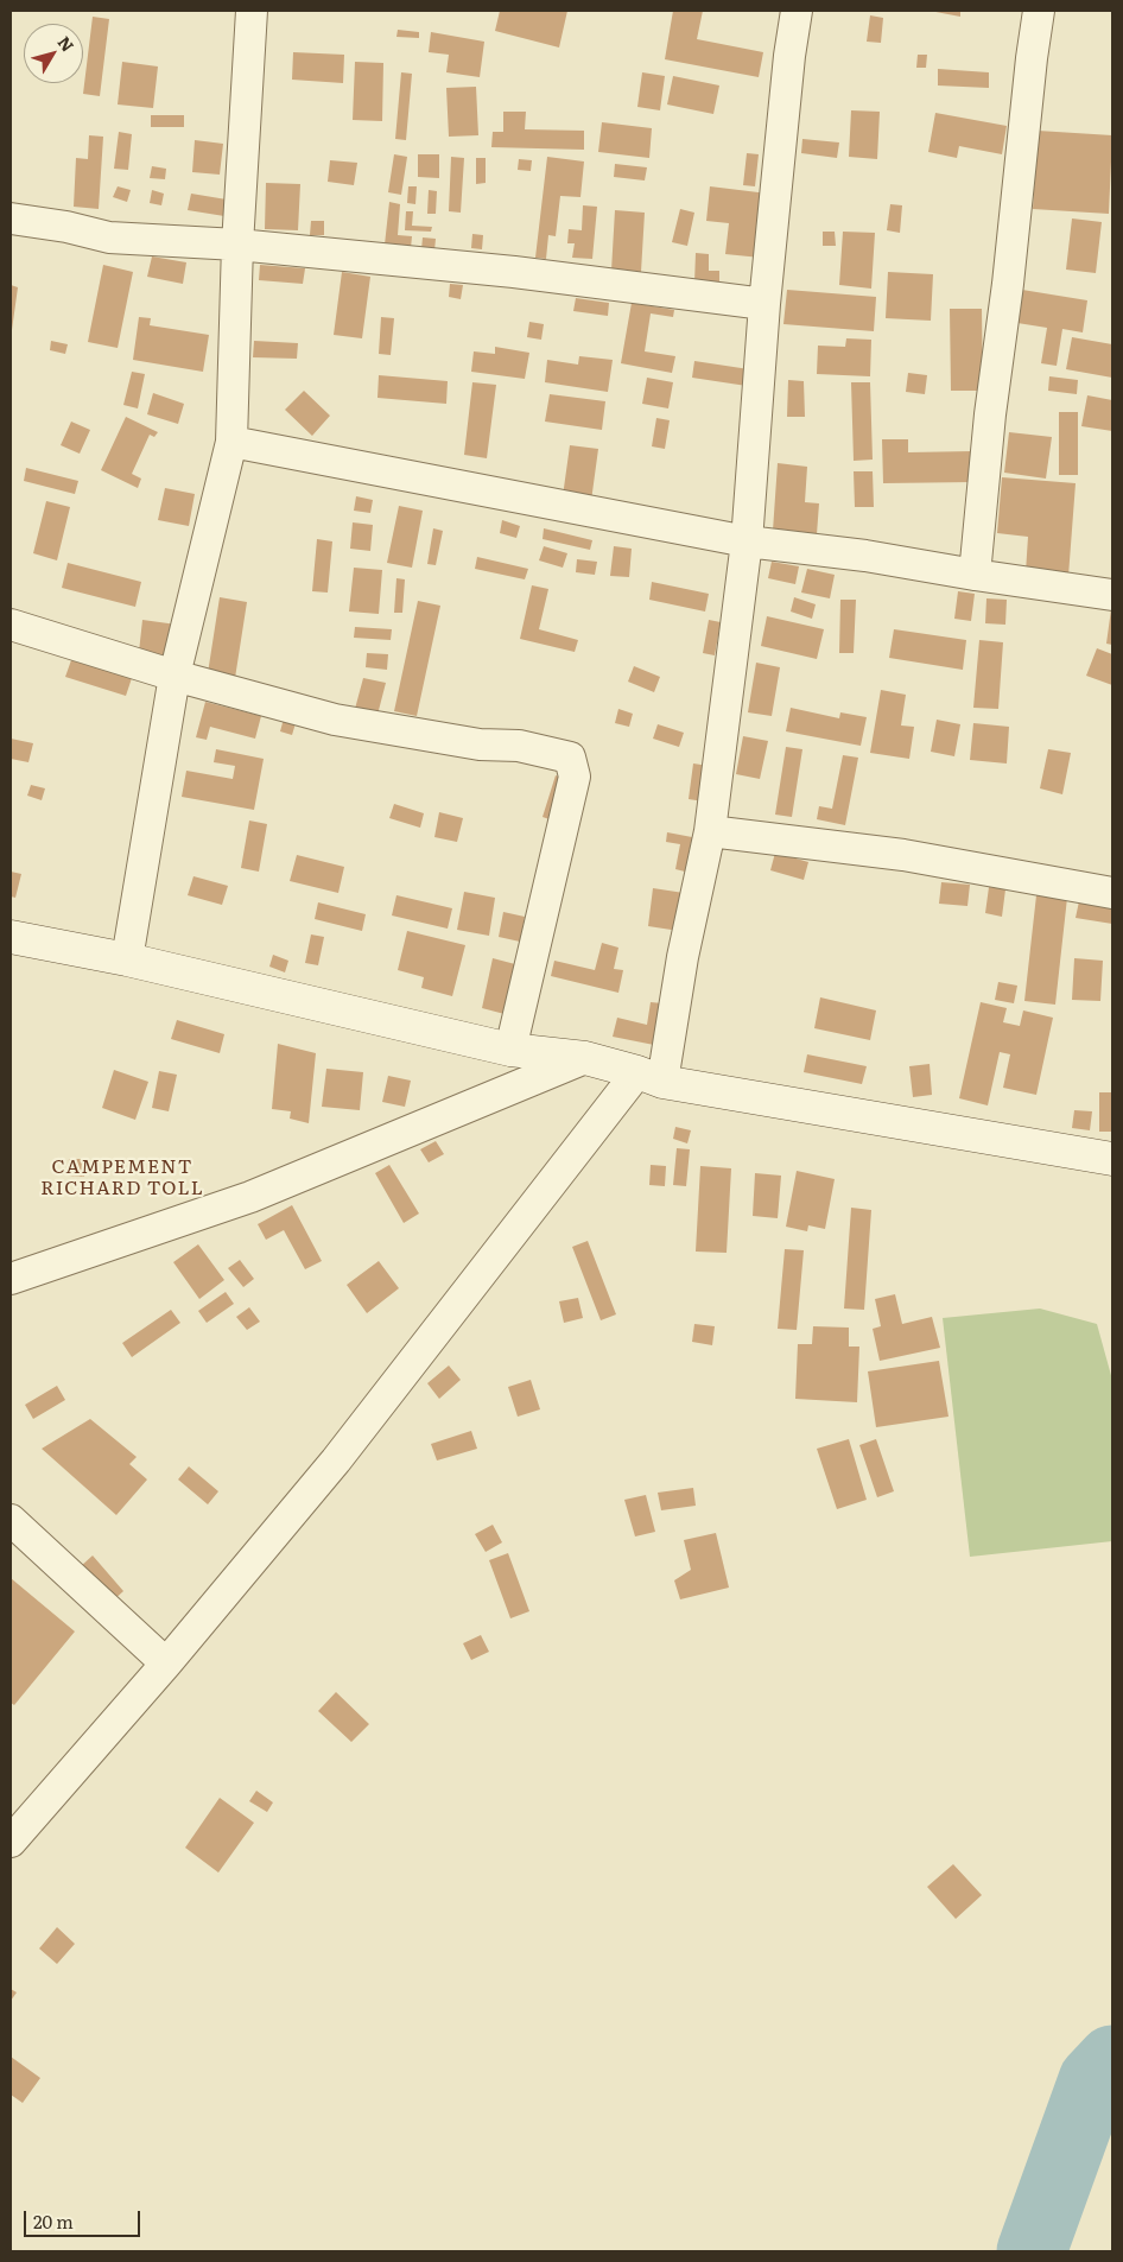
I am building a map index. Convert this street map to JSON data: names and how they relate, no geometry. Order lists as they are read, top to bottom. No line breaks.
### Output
{"districts":["CAMPEMENT RICHARD TOLL"],"scale_bar":"20 m","north":"top right"}
